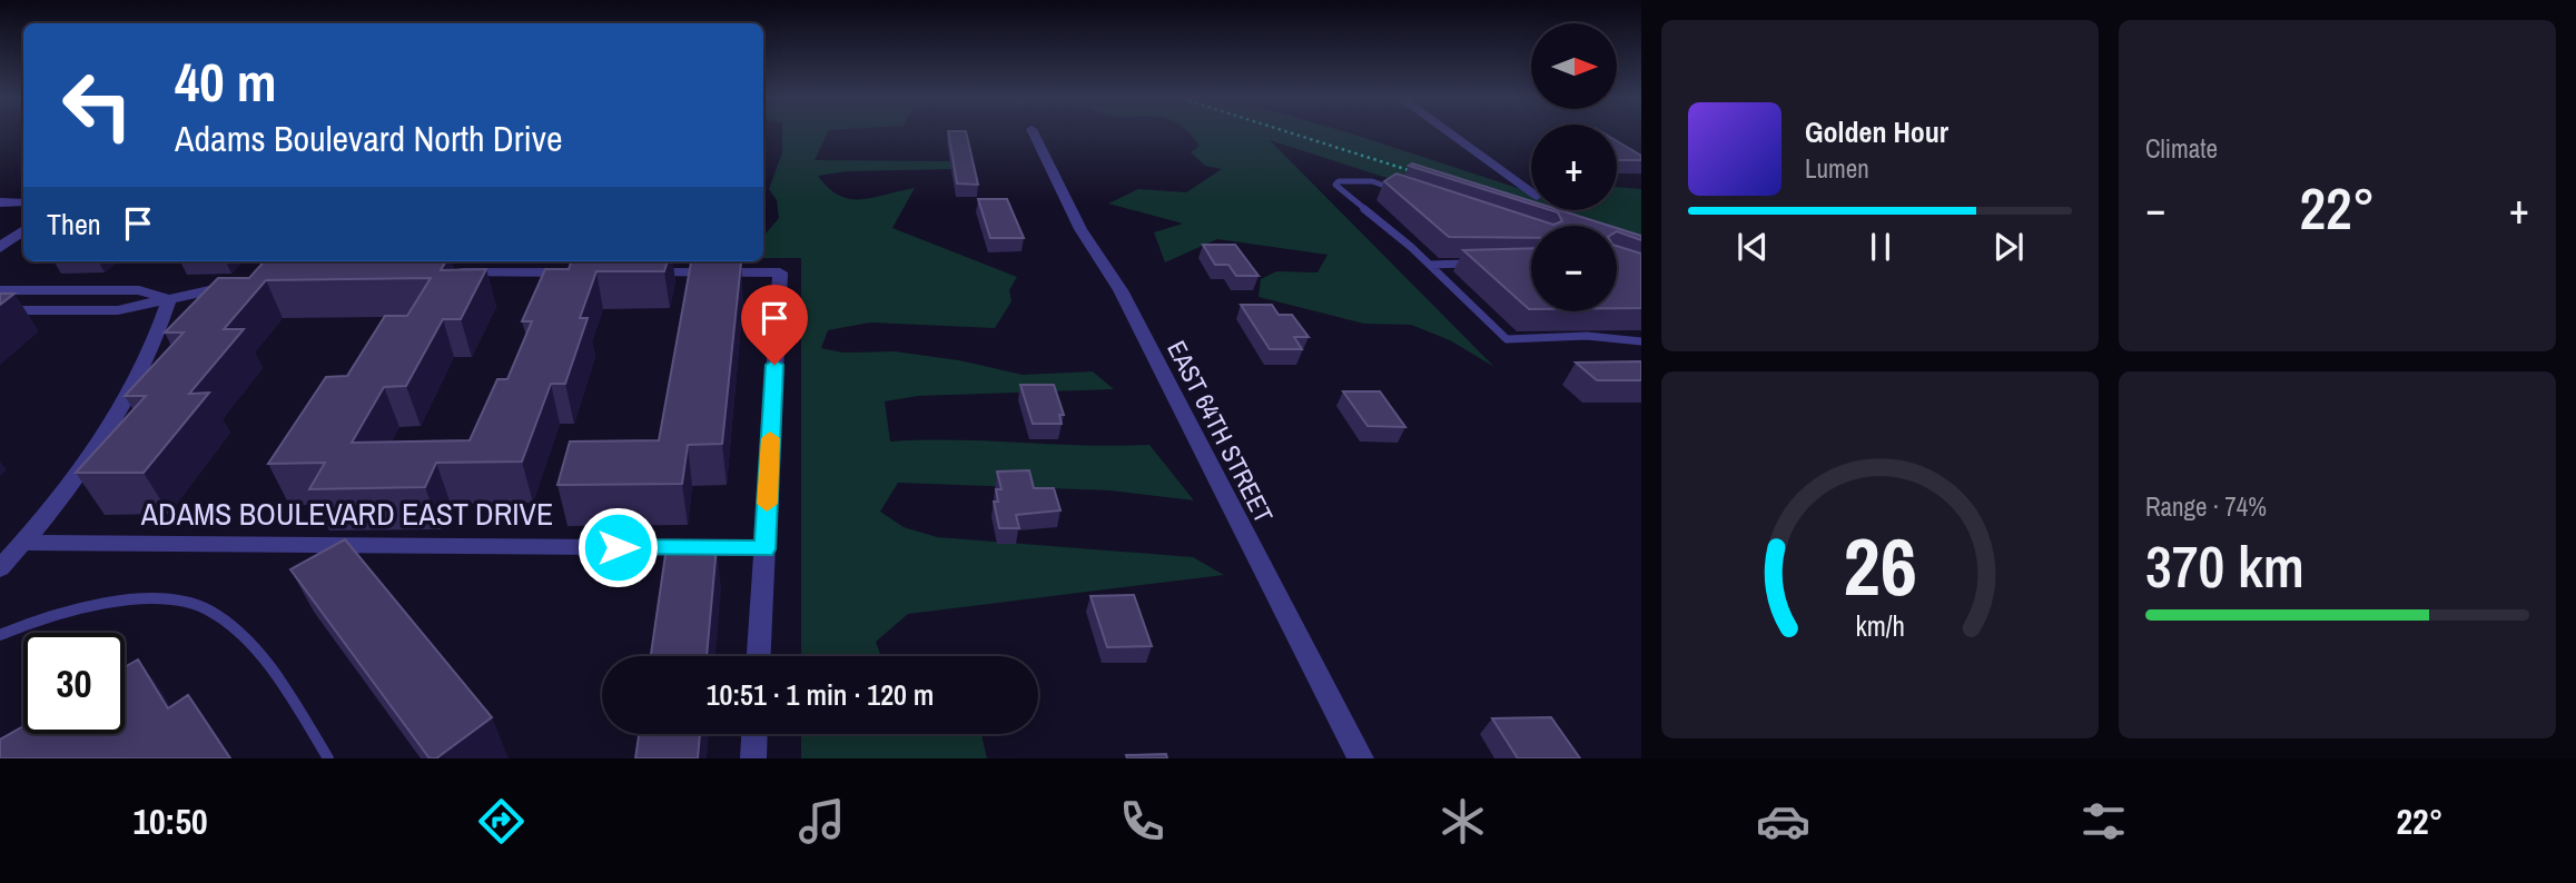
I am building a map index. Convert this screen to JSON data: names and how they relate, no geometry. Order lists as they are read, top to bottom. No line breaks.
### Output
{"streets":{"street":["EAST 64TH STREET","ADAMS BOULEVARD EAST DRIVE"]},"north":"right","page":{"tile":["Climate",["Range · 74%","370 km"]],"map_buttons":["+","−"],"turn":["40 m","Adams Boulevard North Drive"],"song":["Golden Hour","Lumen"],"heat":["−","22°","+"],"then":"Then","limit":"30","trip":"10:51 · 1 min · 120 m","tabs":["10:50","22°"],"gauge":["26","km/h"]}}
